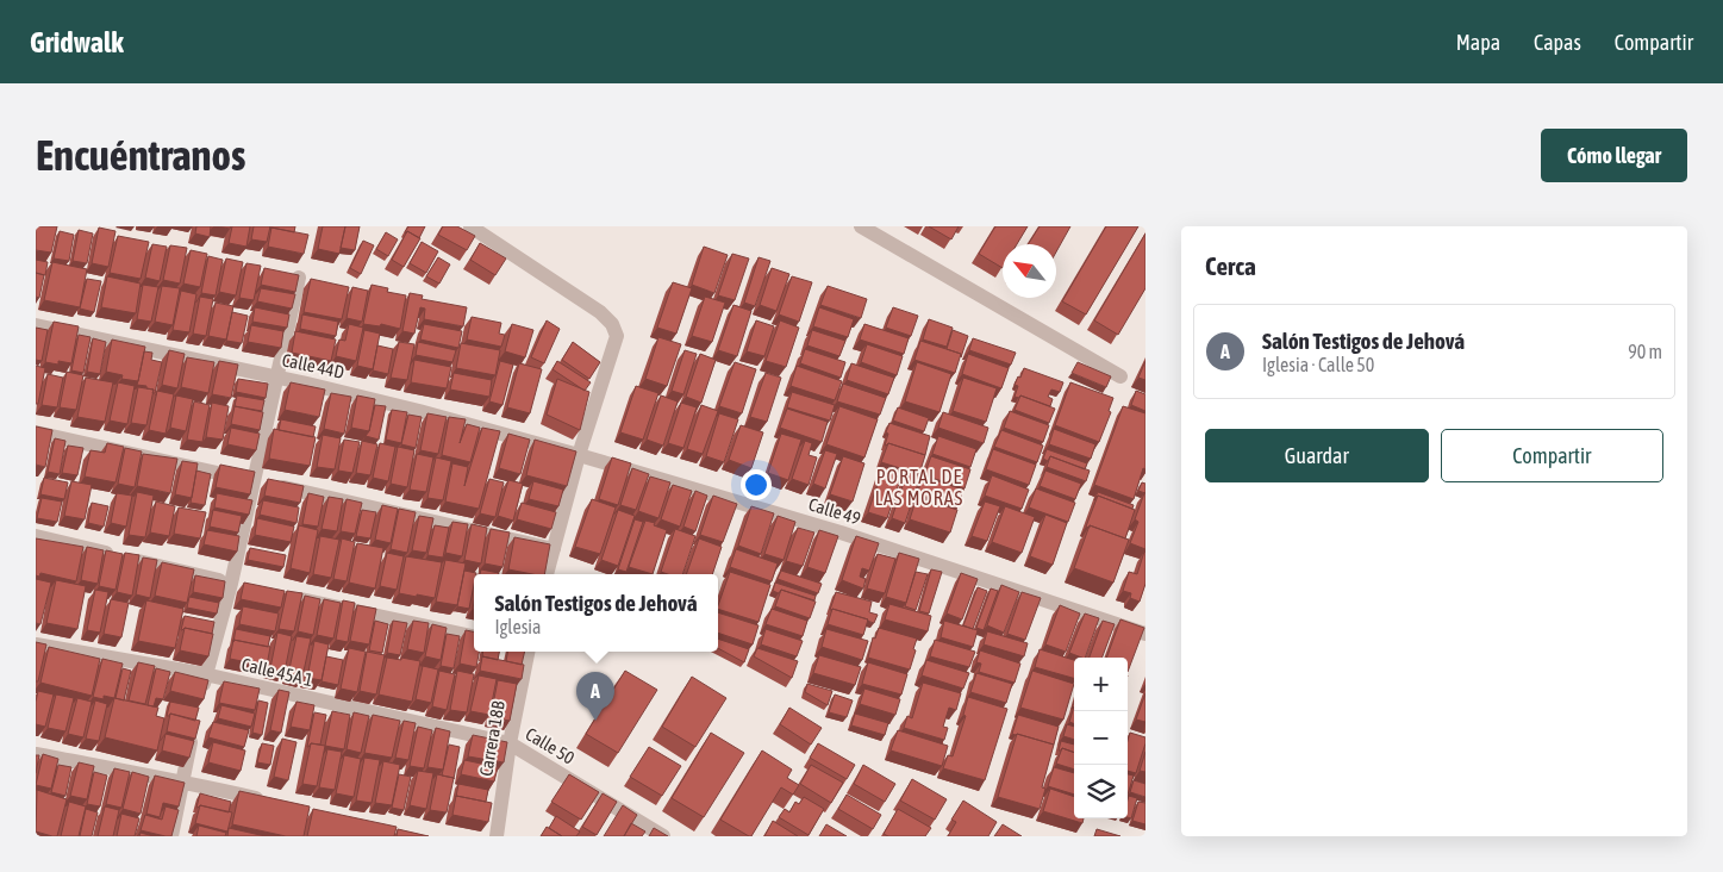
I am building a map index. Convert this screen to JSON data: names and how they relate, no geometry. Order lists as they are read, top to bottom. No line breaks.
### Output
{"streets":{"street":["Calle 44D","Calle 49","Calle 45A 1","Carrera 18B","Calle 50"]},"crossings":[["Calle 44D","Calle 49"],["Calle 45A 1","Carrera 18B"],["Calle 45A 1","Calle 50"],["Carrera 18B","Calle 50"]],"districts":["PORTAL DE LAS MORAS"],"north":"top left","page":{"header":"Gridwalk","nav":["Mapa","Capas","Compartir"],"buttons":["Cómo llegar",["Guardar","Compartir"]],"title":"Encuéntranos","heading":"Cerca","list":[{"mark":"A","name":"Salón Testigos de Jehová","note":"Iglesia · Calle 50","value":"90 m"}],"popup":["Salón Testigos de Jehová","Iglesia"],"map_buttons":["+","−"],"pins":"A"}}
